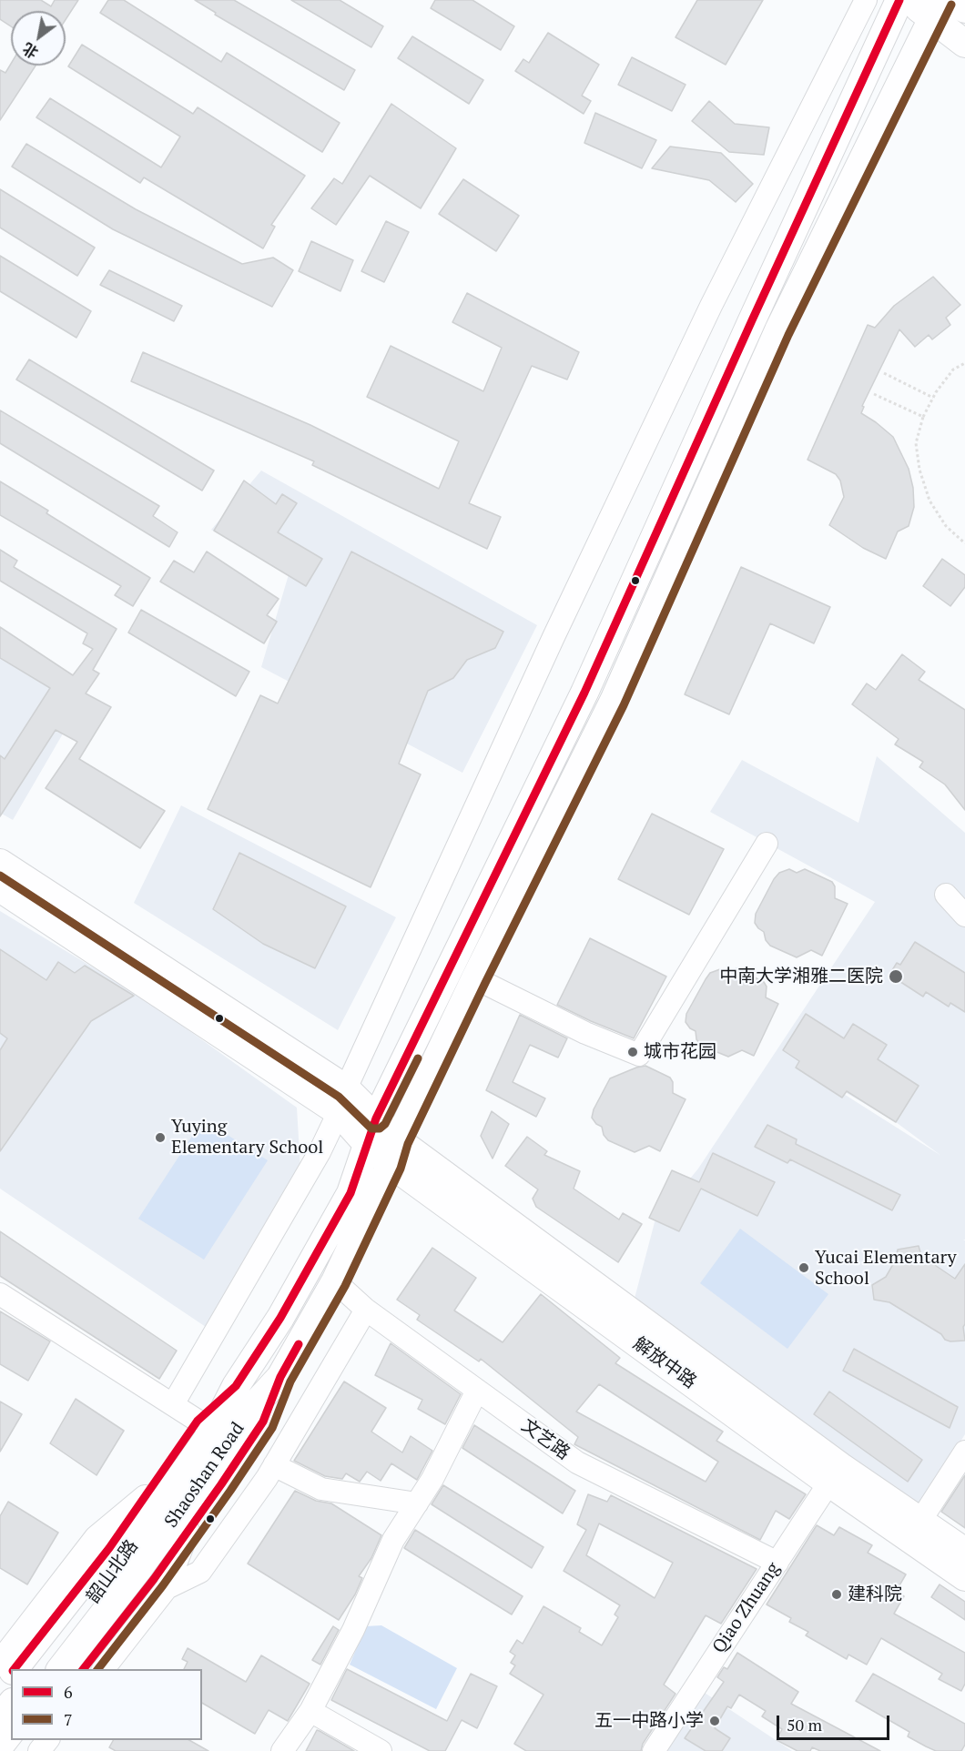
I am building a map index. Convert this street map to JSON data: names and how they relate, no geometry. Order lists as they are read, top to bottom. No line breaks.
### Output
{"streets":{"main road":["解放中路","Shaoshan Road","韶山北路"],"street":["文艺路","Qiao Zhuang"]},"crossings":[["解放中路","Shaoshan Road"],["解放中路","Qiao Zhuang"],["文艺路","Shaoshan Road"],["文艺路","Qiao Zhuang"]],"places":["中南大学湘雅二医院","城市花园","Yuying Elementary School","Yucai Elementary School","建科院","五一中路小学"],"lines":["transit line 6","transit line 7"],"legend":["6","7"],"scale_bar":"50 m","north":"bottom left"}
